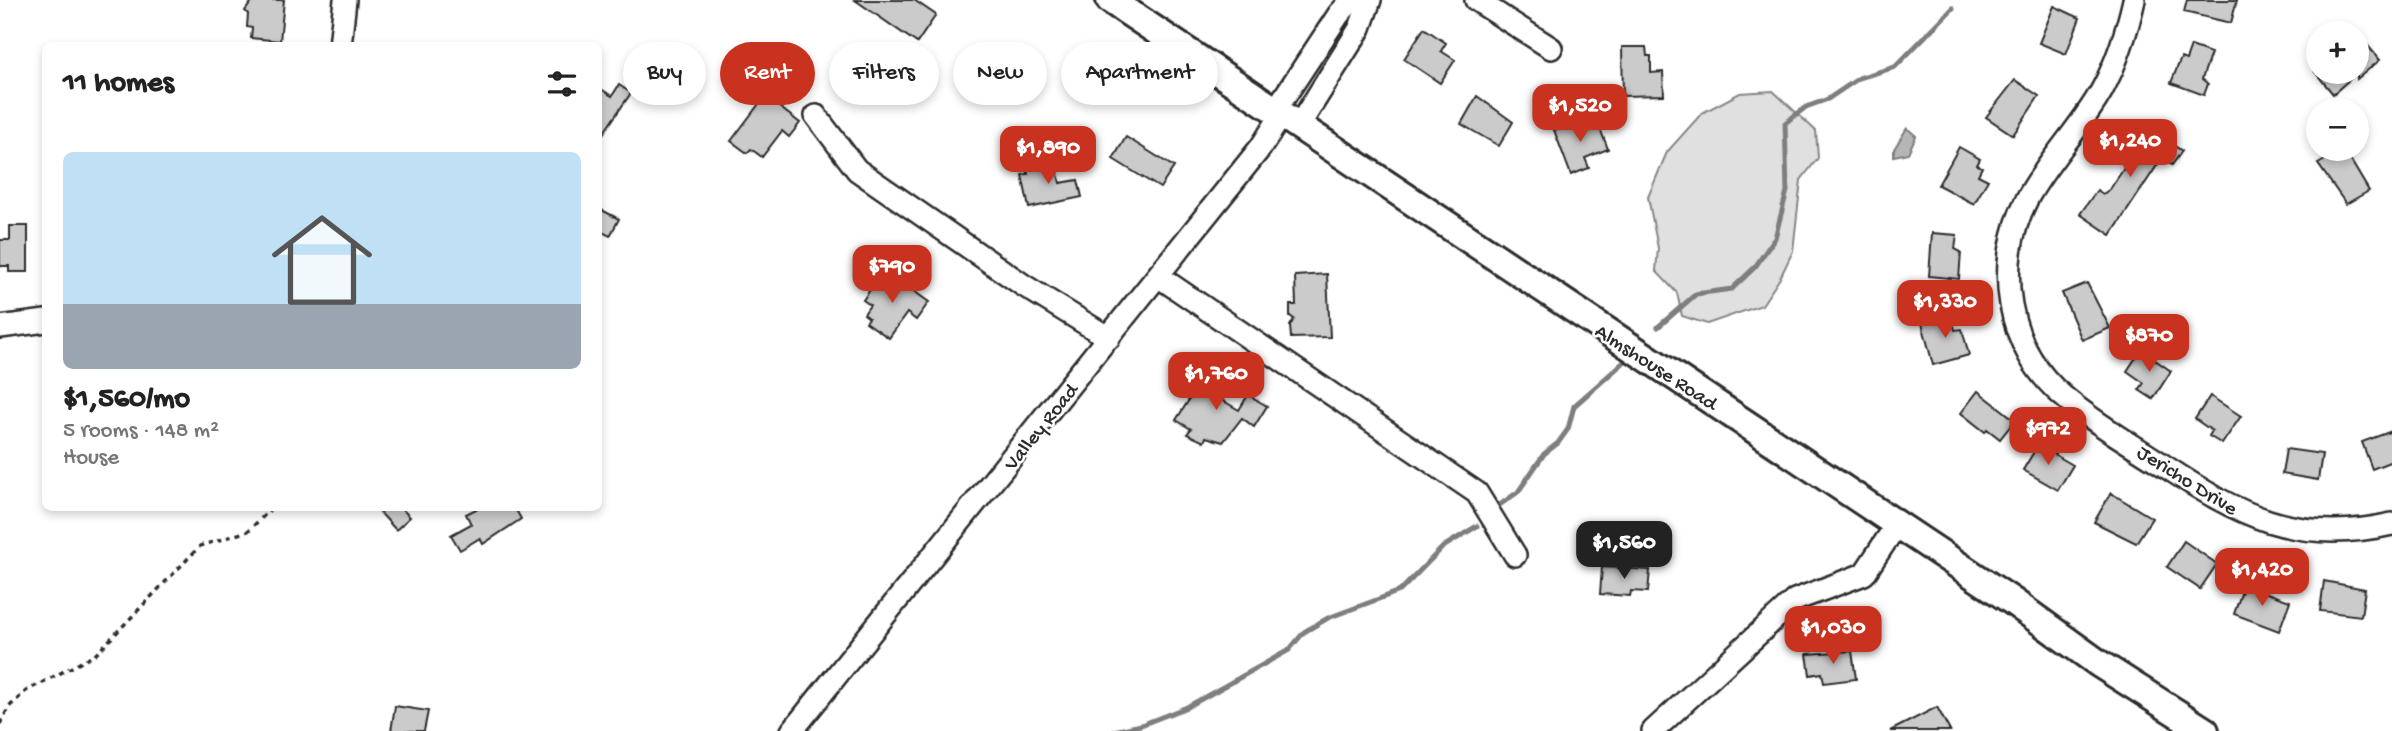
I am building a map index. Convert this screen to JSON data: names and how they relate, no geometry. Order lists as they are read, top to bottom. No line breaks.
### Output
{"streets":{"main road":["Almshouse Road"],"street":["Valley Road","Jericho Drive"]},"crossings":[["Almshouse Road","Valley Road"]],"page":{"map_buttons":["+","−"],"chip":["Buy","Rent","Filters","New","Apartment"],"heading":"11 homes","price":["$1,520","$1,240","$1,890","$790","$1,330","$870","$1,760","$972","$1,560","$1,420","$1,030"],"list":[{"name":"$1,560/mo","note":"5 rooms · 148 m² · House"}]}}
